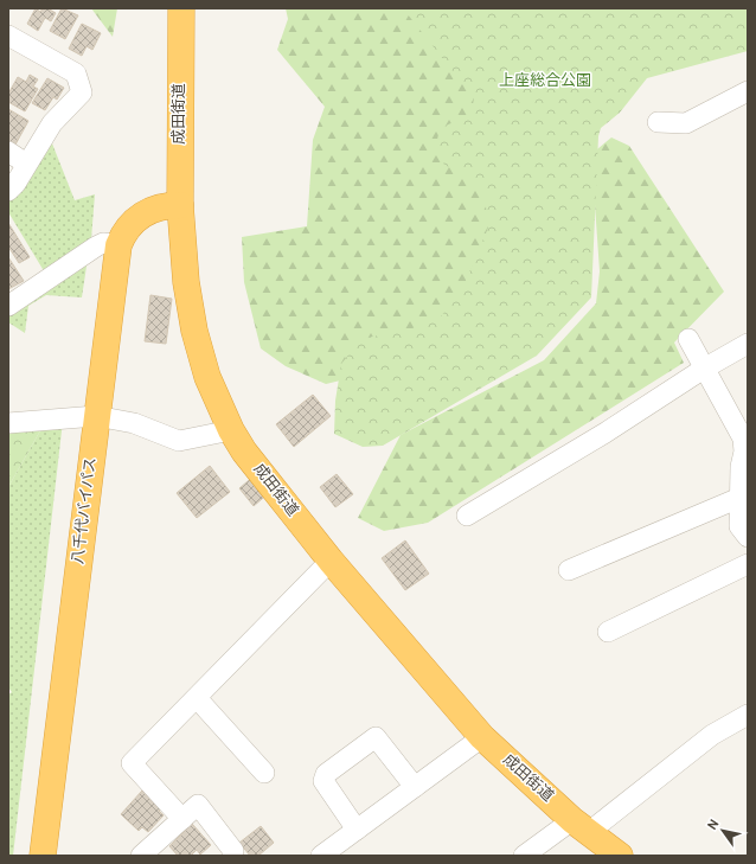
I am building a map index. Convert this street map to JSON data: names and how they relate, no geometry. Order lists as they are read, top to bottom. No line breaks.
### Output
{"streets":{"highway":["成田街道","八千代バイパス"]},"crossings":[["成田街道","八千代バイパス"]],"parks":["上座総合公園"],"north":"top left"}
